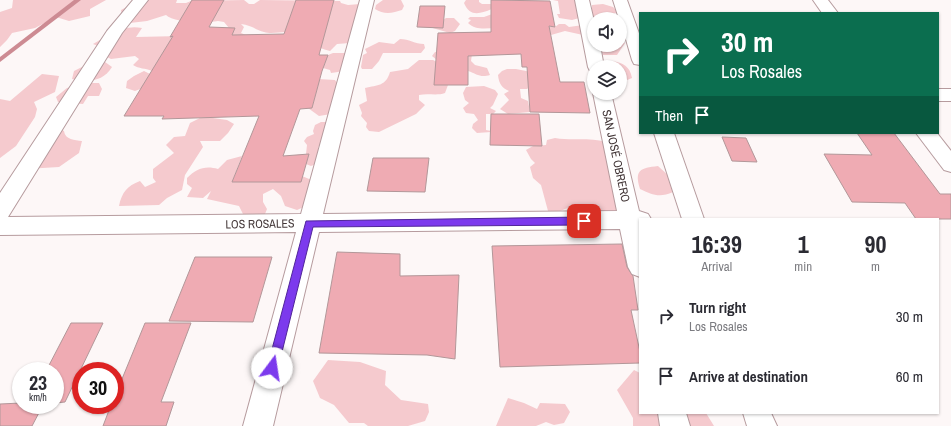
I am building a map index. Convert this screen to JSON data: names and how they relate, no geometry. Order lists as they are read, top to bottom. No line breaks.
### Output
{"streets":{"street":["SAN JOSÉ OBRERO","LOS ROSALES"]},"crossings":[["SAN JOSÉ OBRERO","LOS ROSALES"]],"page":{"turn":["30 m","Los Rosales"],"then":"Then","eta":["16:39","Arrival","1","min","90","m"],"list":[{"name":"Turn right","note":"Los Rosales","value":"30 m"},{"name":"Arrive at destination","value":"60 m"}],"speed":"23 km/h","limit":"30"}}
